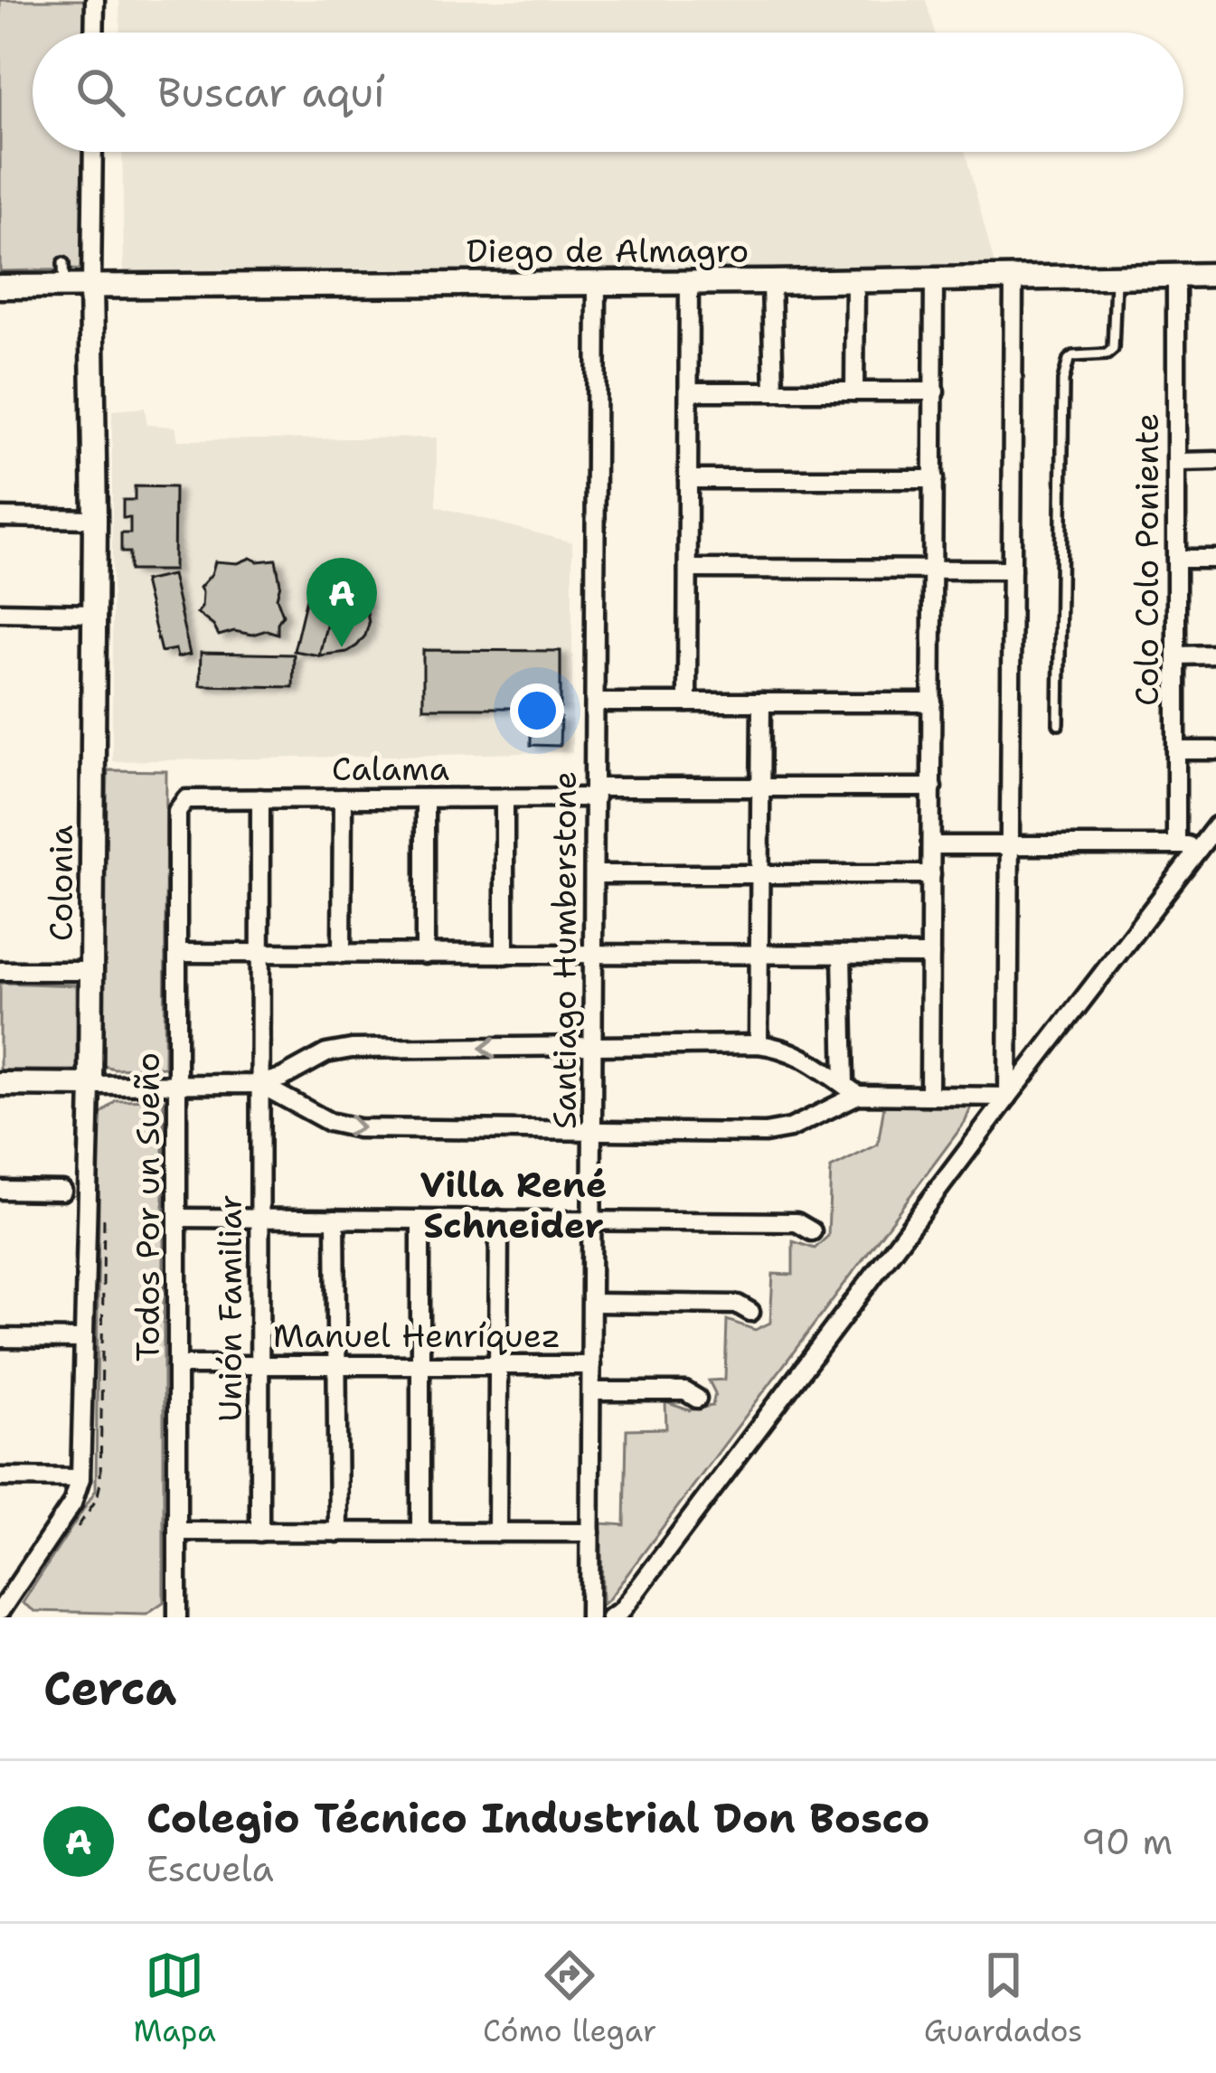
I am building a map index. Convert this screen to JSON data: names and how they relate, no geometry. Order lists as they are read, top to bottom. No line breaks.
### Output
{"streets":{"street":["Diego de Almagro","Colo Colo Poniente","Calama","Colonia","Santiago Humberstone","Todos Por un Sueño","Unión Familiar","Manuel Henríquez"]},"crossings":[["Diego de Almagro","Colo Colo Poniente"],["Diego de Almagro","Colonia"],["Diego de Almagro","Santiago Humberstone"],["Calama","Santiago Humberstone"],["Calama","Todos Por un Sueño"],["Calama","Unión Familiar"],["Santiago Humberstone","Manuel Henríquez"],["Todos Por un Sueño","Manuel Henríquez"],["Unión Familiar","Manuel Henríquez"]],"districts":["Villa René Schneider"],"page":{"search":"Buscar aquí","pins":"A","heading":"Cerca","list":[{"mark":"A","name":"Colegio Técnico Industrial Don Bosco","note":"Escuela","value":"90 m"}],"nav":["Mapa","Cómo llegar","Guardados"]}}
